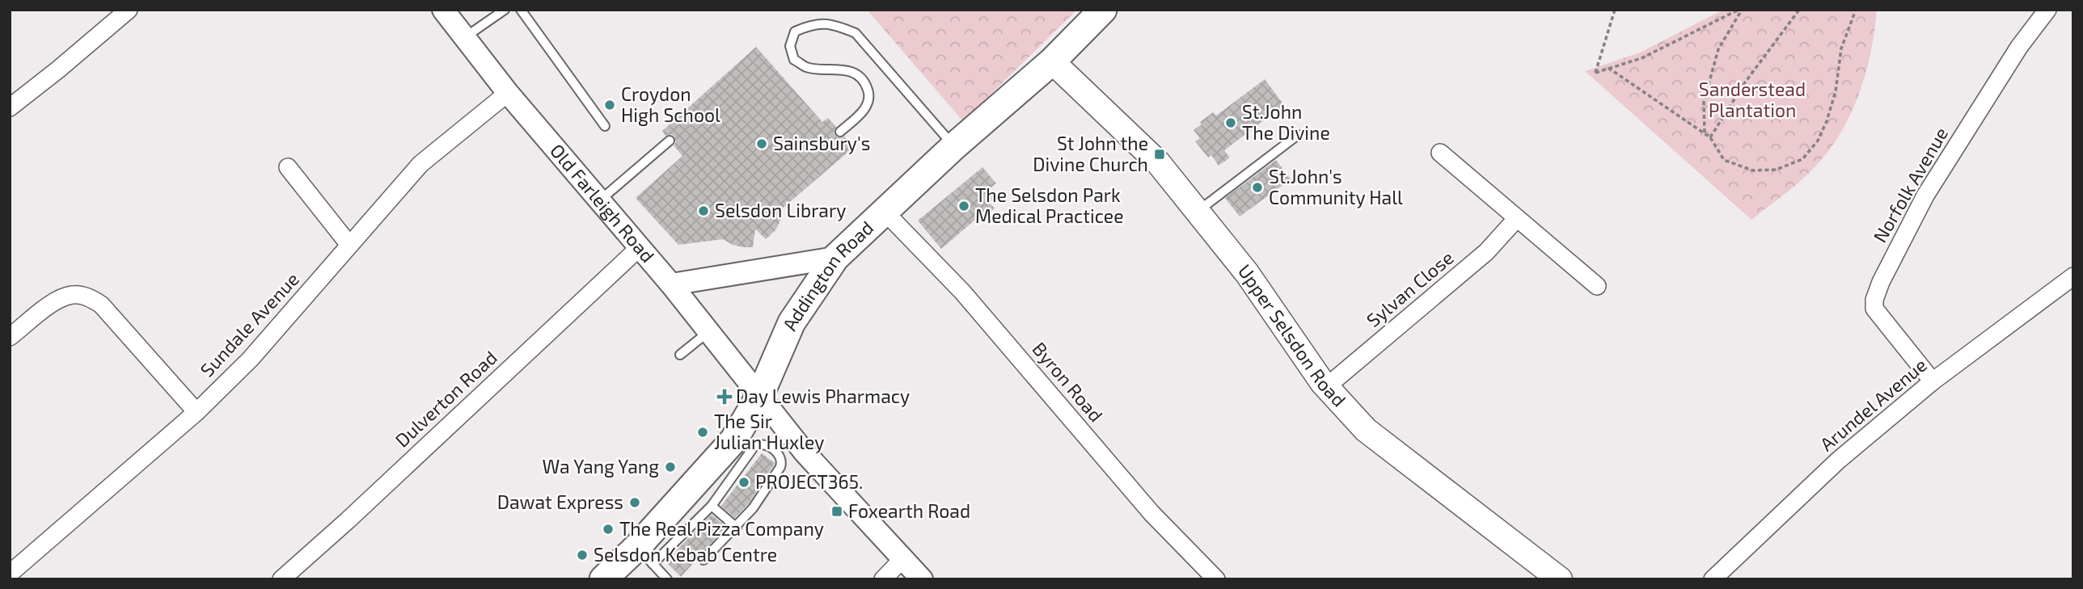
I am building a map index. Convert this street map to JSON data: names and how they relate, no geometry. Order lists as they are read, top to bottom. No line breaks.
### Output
{"streets":{"main road":["Addington Road","Upper Selsdon Road"],"street":["Norfolk Avenue","Old Farleigh Road","Sylvan Close","Sundale Avenue","Byron Road","Dulverton Road","Arundel Avenue"]},"crossings":[["Norfolk Avenue","Arundel Avenue"],["Old Farleigh Road","Addington Road"],["Old Farleigh Road","Sundale Avenue"],["Old Farleigh Road","Dulverton Road"],["Addington Road","Upper Selsdon Road"],["Addington Road","Byron Road"],["Sylvan Close","Upper Selsdon Road"]],"parks":["Sanderstead Plantation"],"places":{"other":["Croydon High School","St.John The Divine","Sainsbury's","St.John's Community Hall","The Selsdon Park Medical Practicee","Selsdon Library","The Sir Julian Huxley","Wa Yang Yang","PROJECT365.","Dawat Express","The Real Pizza Company","Selsdon Kebab Centre"],"transit":["St John the Divine Church","Foxearth Road"],"health":["Day Lewis Pharmacy"]}}
